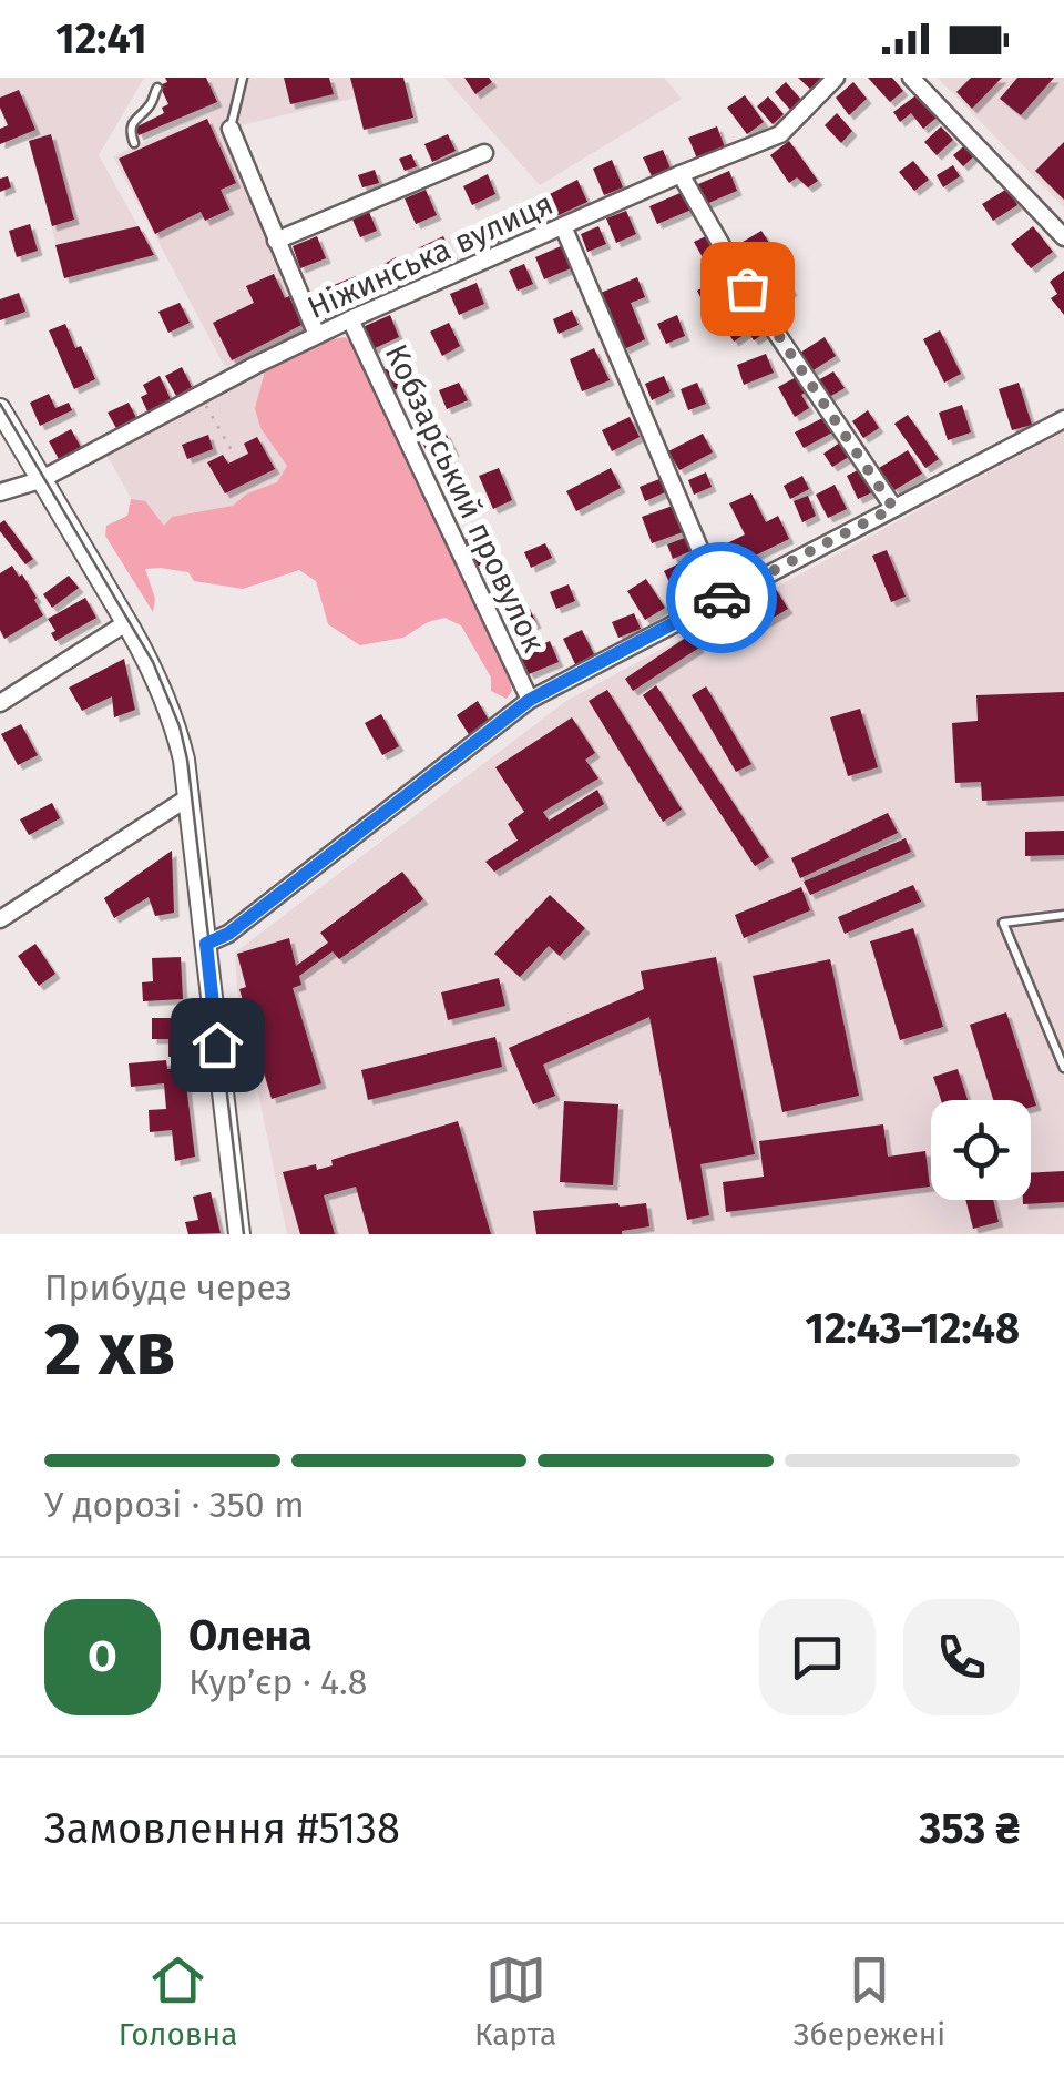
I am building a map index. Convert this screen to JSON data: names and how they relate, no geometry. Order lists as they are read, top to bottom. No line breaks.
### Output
{"streets":{"street":["Ніжинська вулиця","Кобзарський провулок"]},"crossings":[["Ніжинська вулиця","Кобзарський провулок"]],"page":{"status":"12:41","heading":["2 хв","Прибуде через","12:43–12:48"],"panel":["Олена","Кур’єр · 4.8","Замовлення #5138","353 ₴"],"bar":"У дорозі · 350 m","round":"О","tabs":["Головна","Карта","Збережені"]}}
